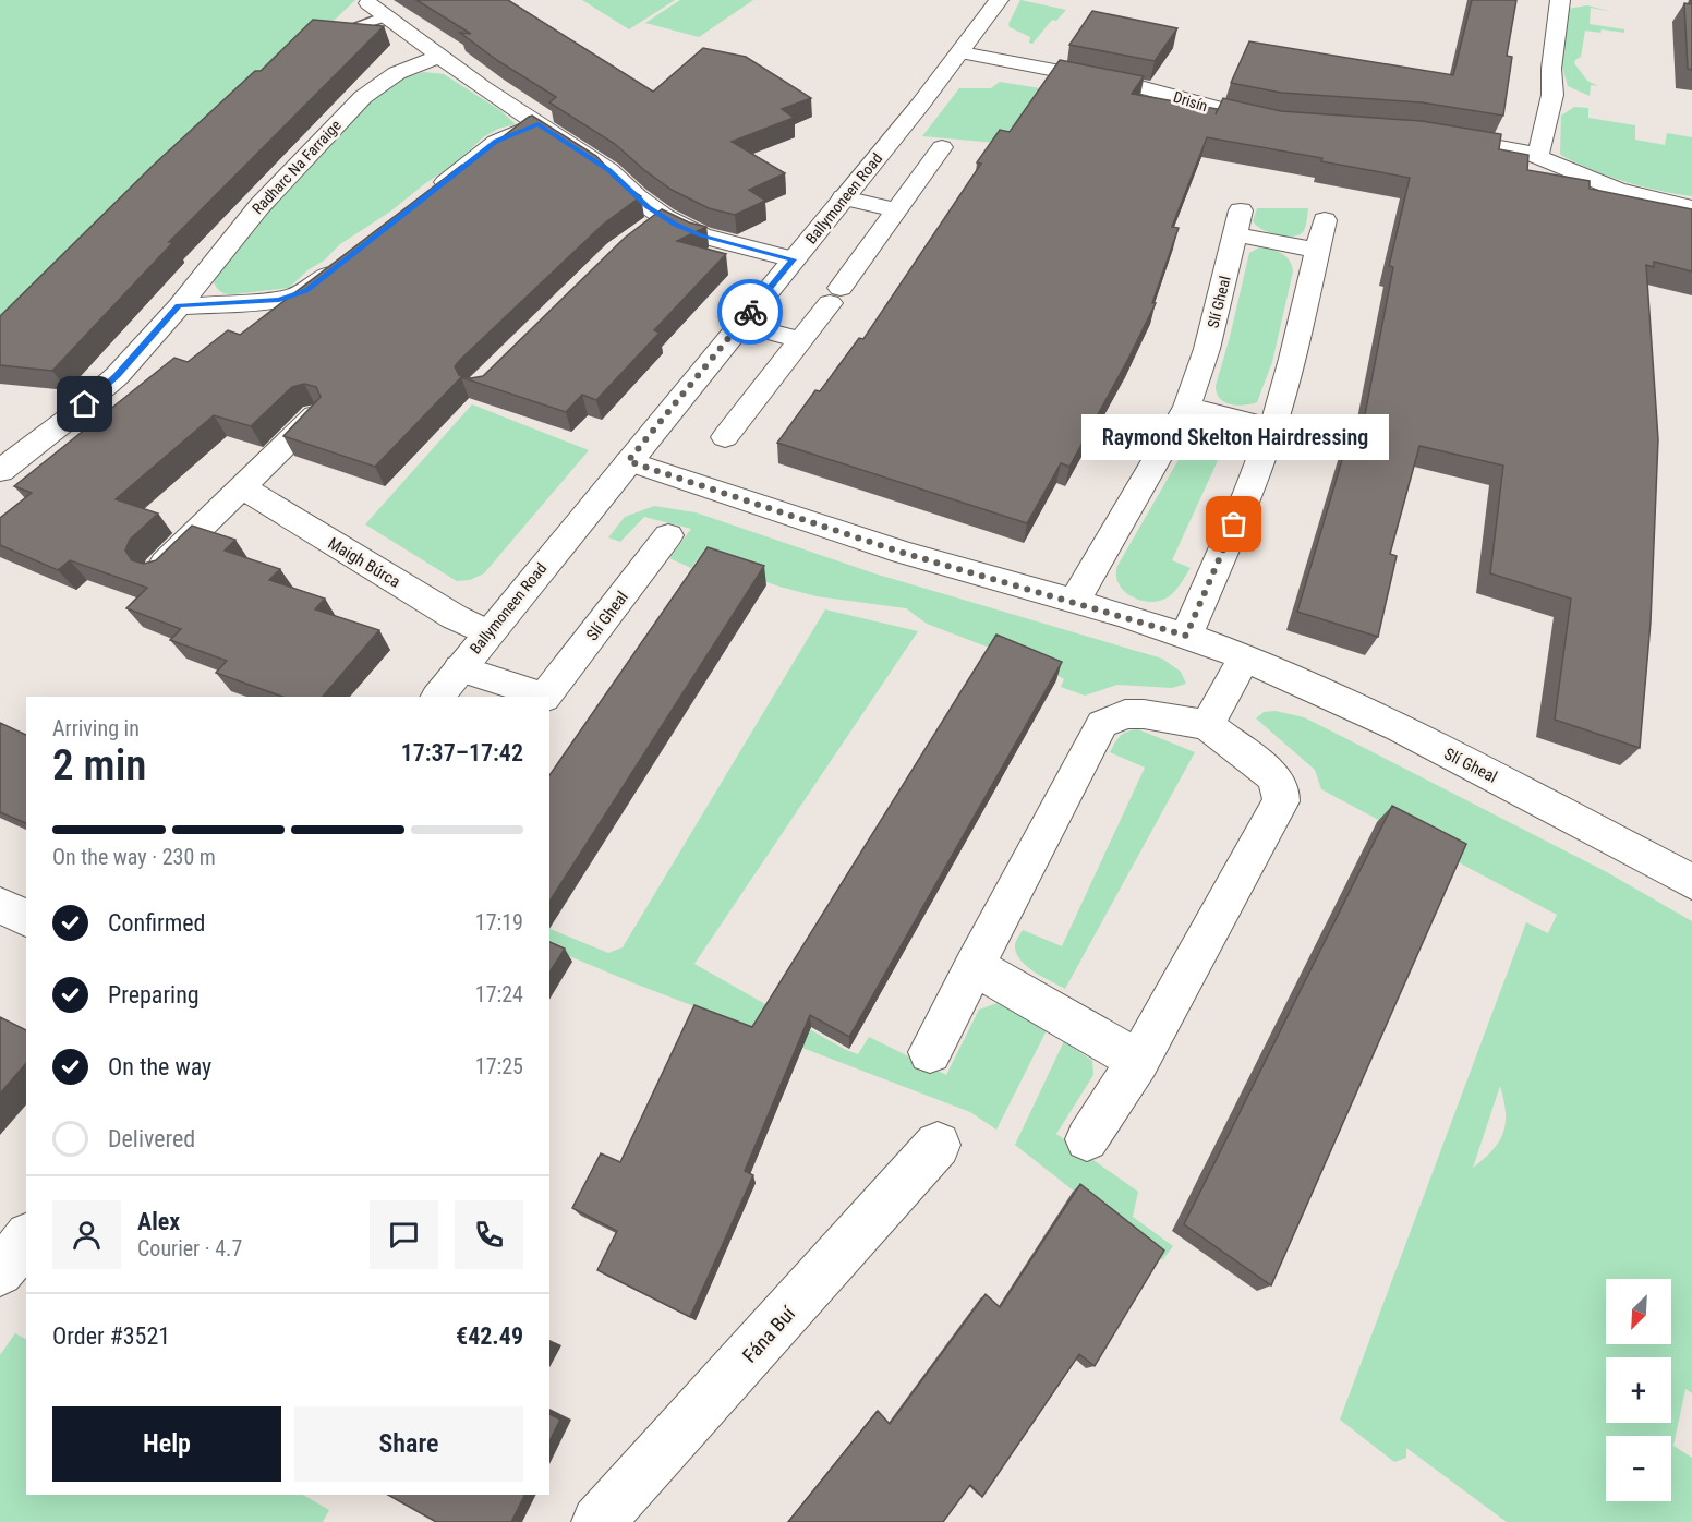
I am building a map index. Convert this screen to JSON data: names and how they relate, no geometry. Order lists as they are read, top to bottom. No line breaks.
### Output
{"streets":{"street":["Drisín","Radharc Na Farraige","Ballymoneen Road","Slí Gheal","Maigh Búrca","Fána Buí"]},"crossings":[["Drisín","Ballymoneen Road"],["Ballymoneen Road","Slí Gheal"],["Ballymoneen Road","Maigh Búrca"]],"places":["Raymond Skelton Hairdressing"],"north":"bottom left","page":{"bubble":"Raymond Skelton Hairdressing","heading":["2 min","Arriving in","17:37–17:42"],"panel":["Alex","Courier · 4.7","Order #3521","€42.49"],"bar":"On the way · 230 m","list":[["Confirmed","17:19"],["Preparing","17:24"],["On the way","17:25"],"Delivered"],"map_buttons":["+","−"],"buttons":["Help","Share"]}}
